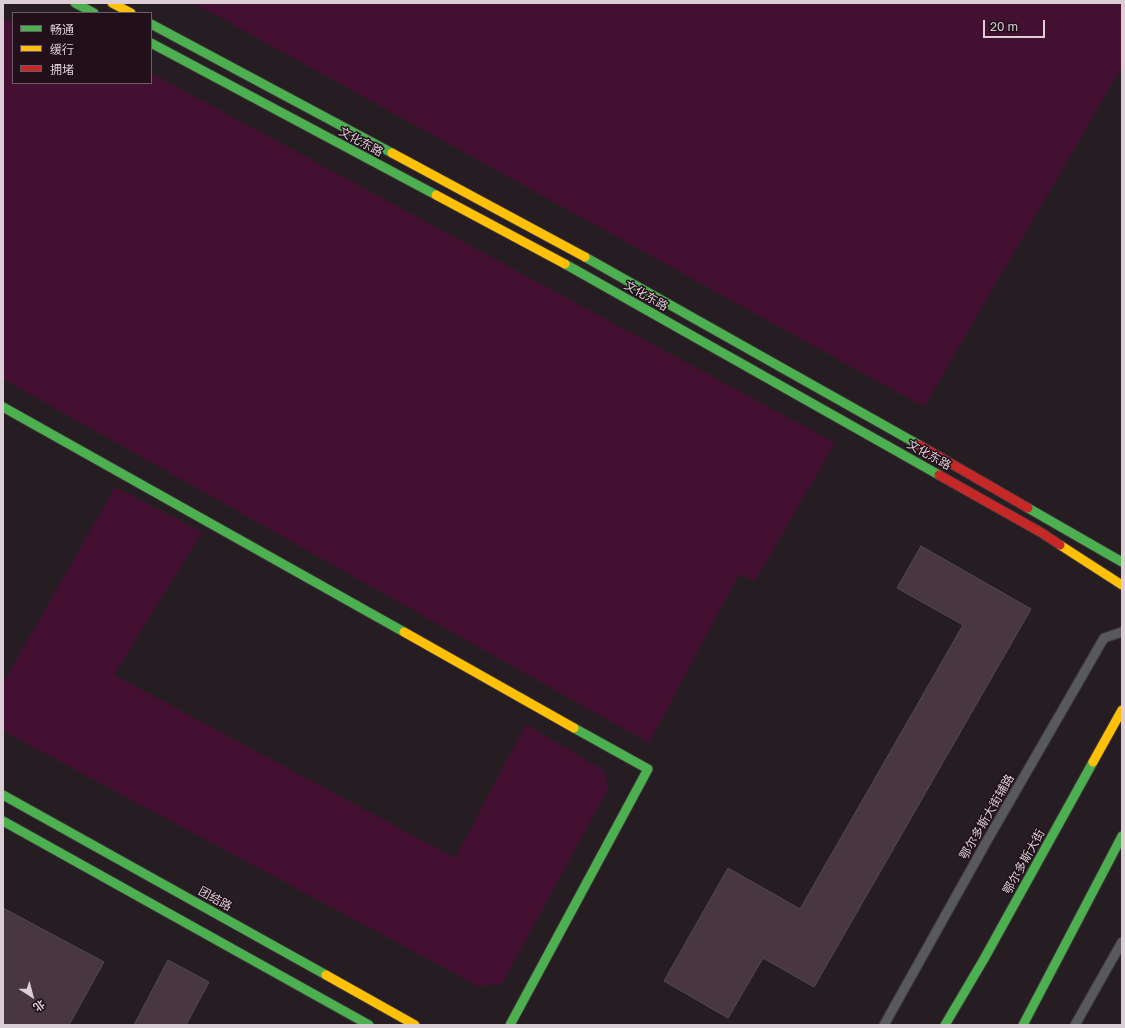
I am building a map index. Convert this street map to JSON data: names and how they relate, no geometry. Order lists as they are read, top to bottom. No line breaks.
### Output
{"streets":{"street":["文化东路","鄂尔多斯大街","团结路"],"lane":["鄂尔多斯大街辅路"]},"legend":["畅通","缓行","拥堵"],"scale_bar":"20 m","north":"bottom right"}
